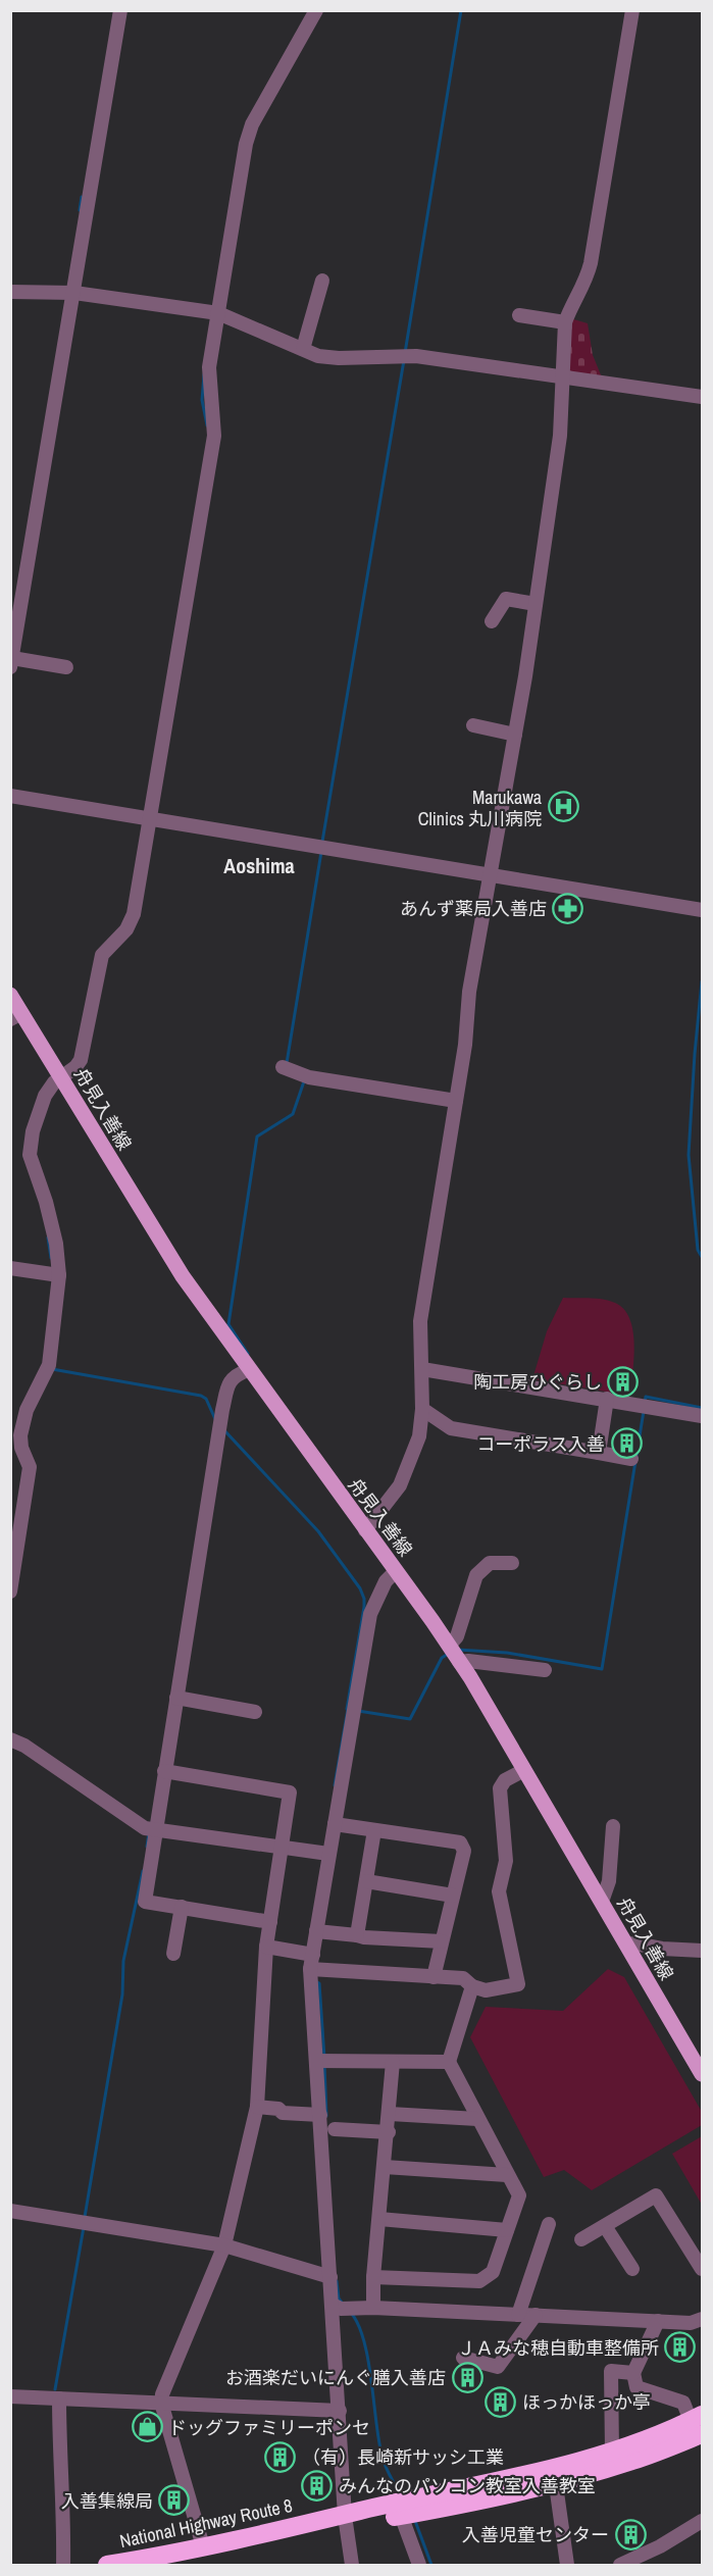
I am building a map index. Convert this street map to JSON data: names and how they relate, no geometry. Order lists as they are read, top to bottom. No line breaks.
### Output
{"streets":{"highway":["National Highway Route 8"],"main road":["舟見入善線"]},"districts":["Aoshima"],"places":{"hospital":["Marukawa Clinics 丸川病院"],"pharmacy":["あんず薬局入善店"],"building":["陶工房ひぐらし","コーポラス入善","ＪＡみな穂自動車整備所","お酒楽だいにんぐ膳入善店","ほっかほっか亭","（有）長崎新サッシ工業","みんなのパソコン教室入善教室","入善集線局","入善児童センター"],"shop":["ドッグファミリーポンセ"]}}
